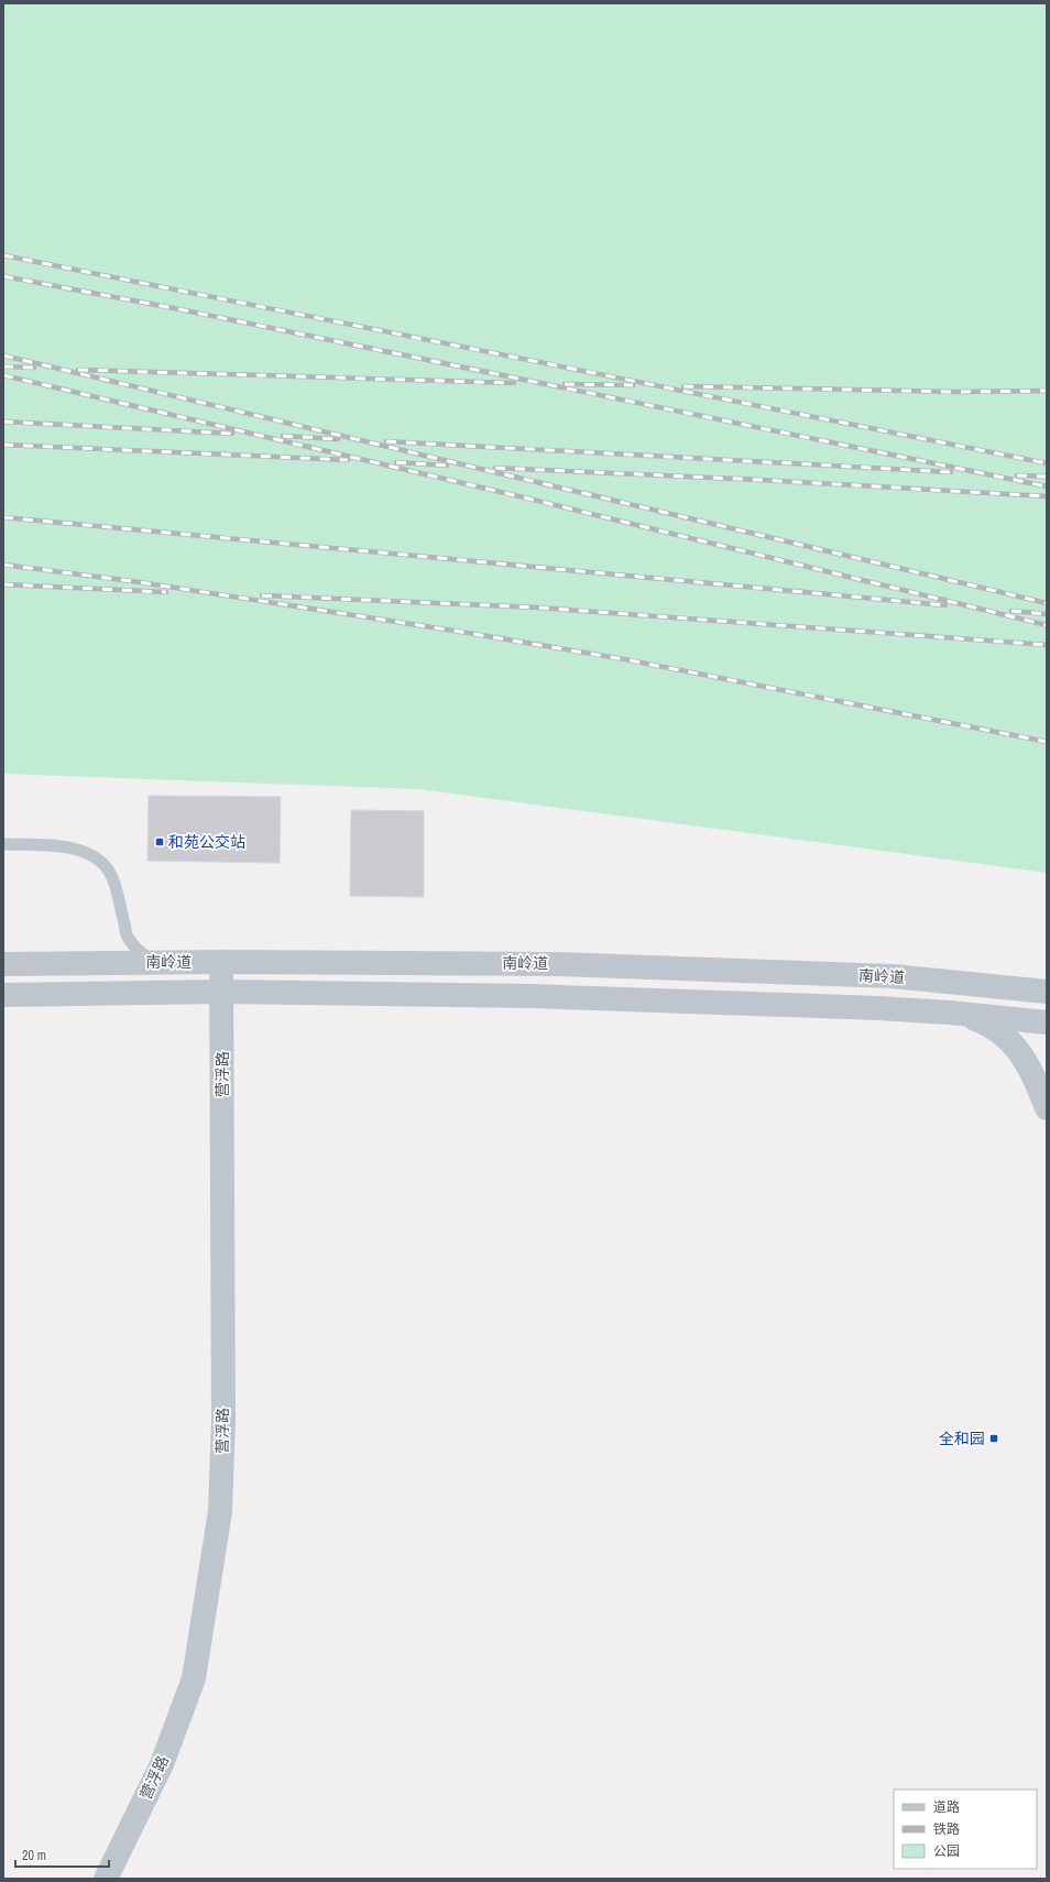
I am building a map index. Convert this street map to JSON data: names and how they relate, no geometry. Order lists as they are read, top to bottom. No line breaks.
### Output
{"streets":{"street":["南岭道","营浮路"]},"crossings":[["南岭道","营浮路"]],"places":{"transit":["和苑公交站","全和园"]},"legend":["道路","铁路","公园"],"scale_bar":"20 m"}
